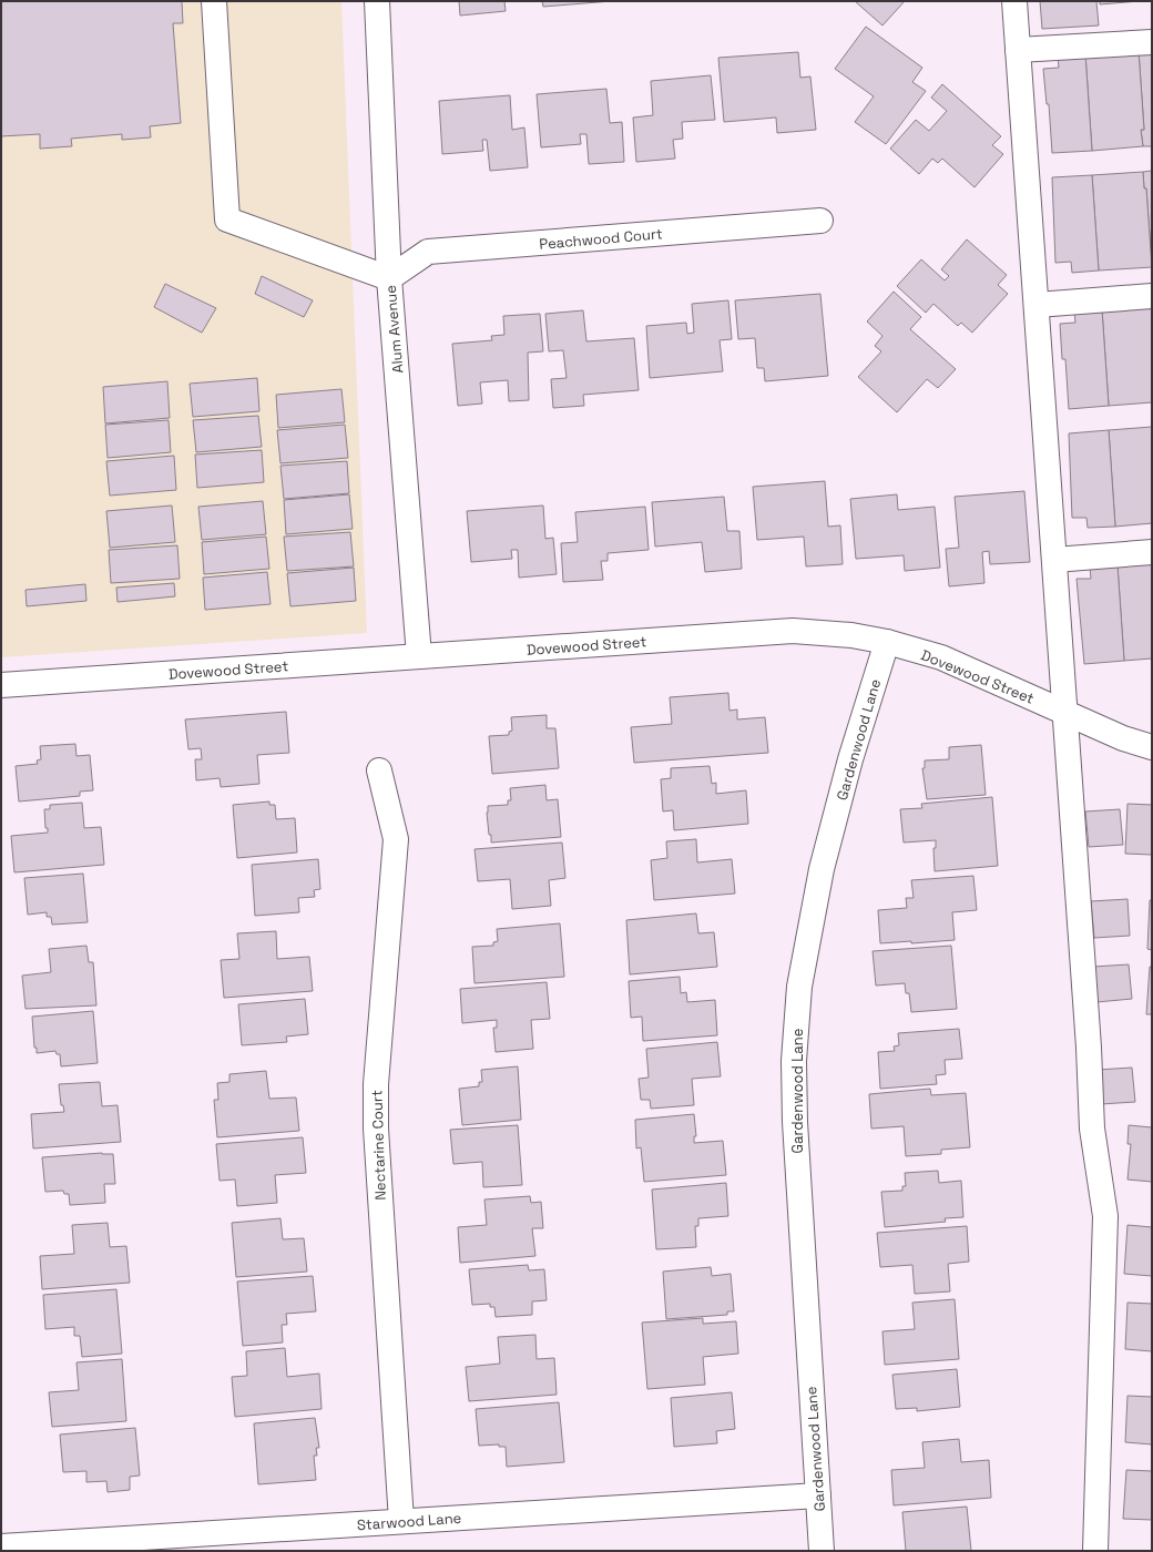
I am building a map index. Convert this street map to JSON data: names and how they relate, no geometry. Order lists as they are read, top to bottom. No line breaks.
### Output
{"streets":{"street":["Peachwood Court","Alum Avenue","Dovewood Street","Gardenwood Lane","Nectarine Court","Starwood Lane"]},"crossings":[["Peachwood Court","Alum Avenue"],["Alum Avenue","Dovewood Street"],["Dovewood Street","Gardenwood Lane"],["Gardenwood Lane","Starwood Lane"],["Nectarine Court","Starwood Lane"]]}
